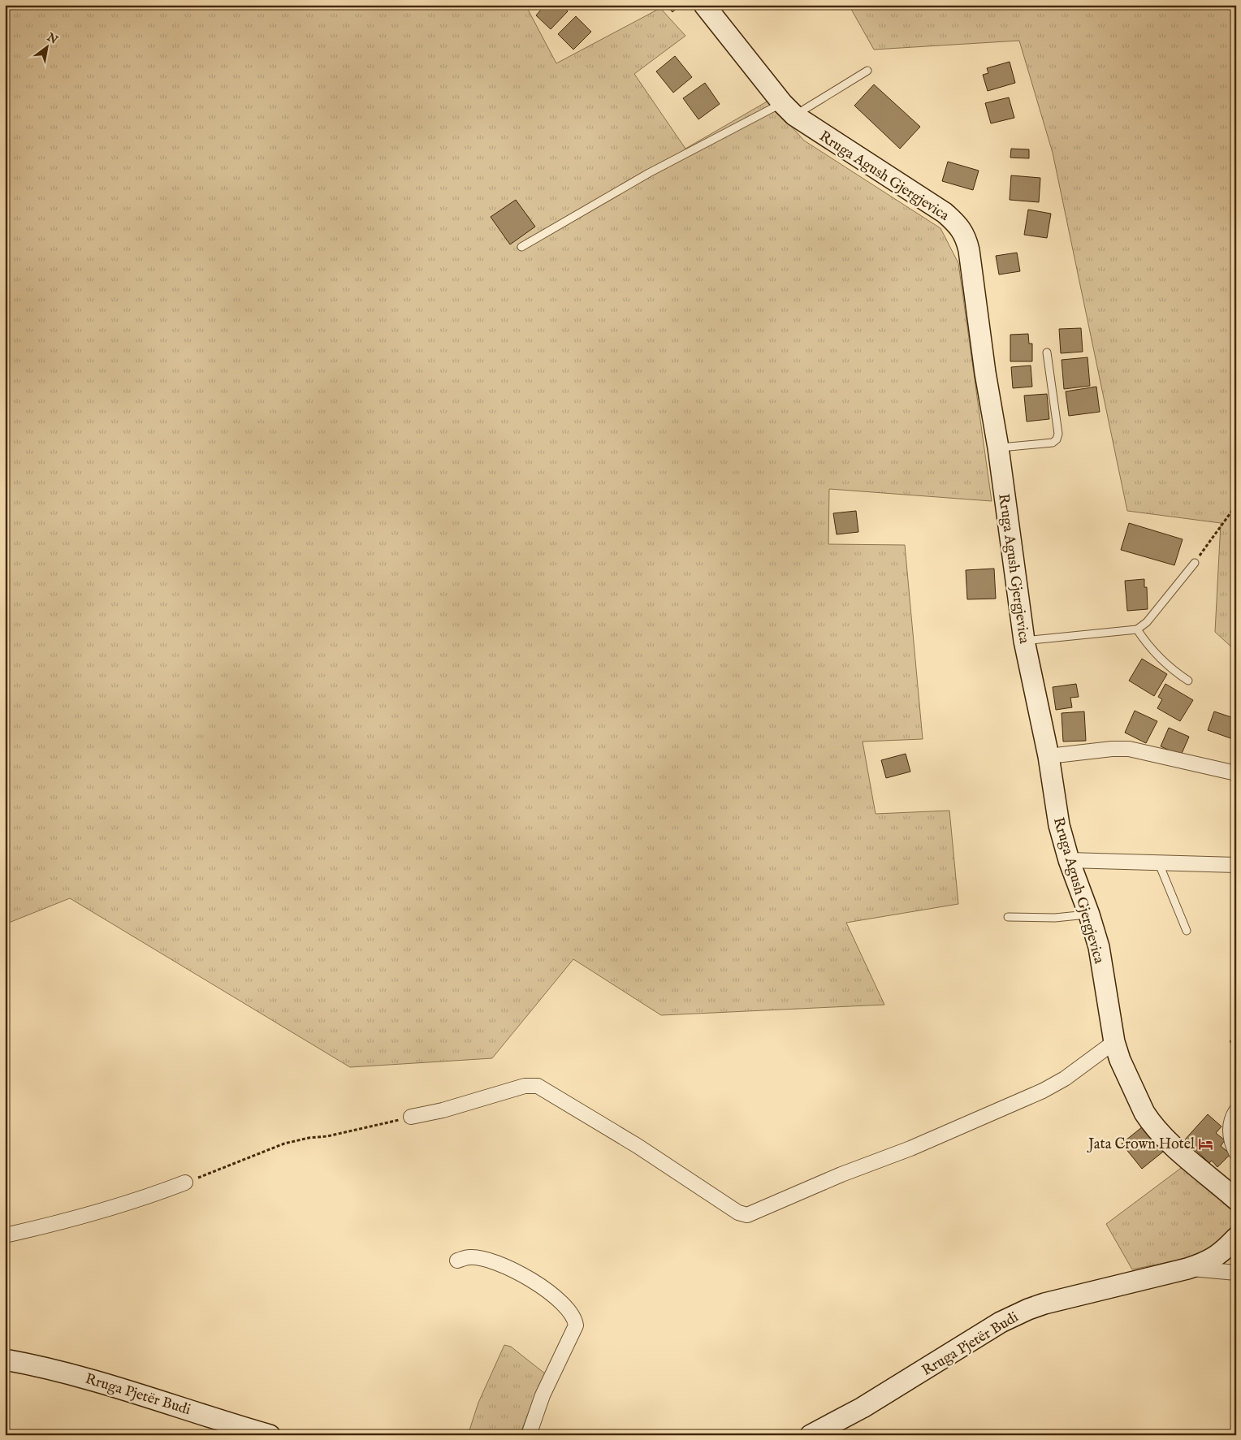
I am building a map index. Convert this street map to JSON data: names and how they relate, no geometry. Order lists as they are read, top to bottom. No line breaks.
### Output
{"streets":{"main road":["Rruga Agush Gjergjevica","Rruga Pjetër Budi"]},"places":{"hotel":["Jata Crown Hotel"]},"north":"top right"}
